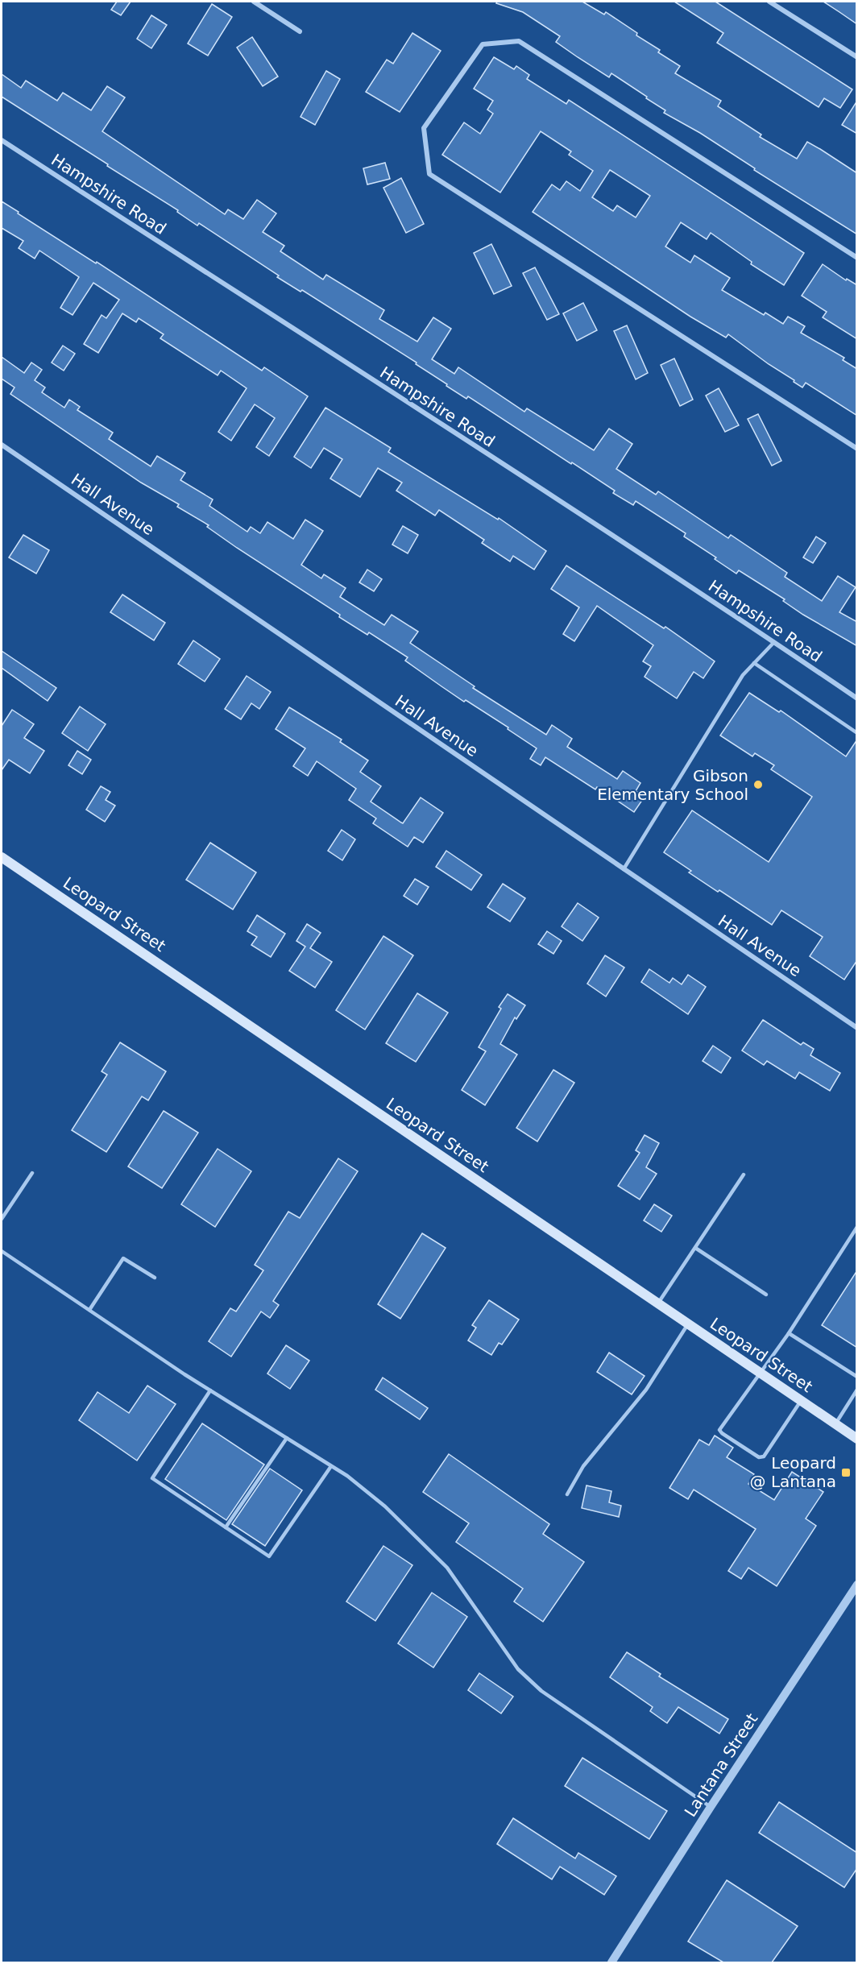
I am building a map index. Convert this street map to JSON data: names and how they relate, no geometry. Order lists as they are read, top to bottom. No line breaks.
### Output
{"streets":{"main road":["Leopard Street"],"street":["Hampshire Road","Hall Avenue","Lantana Street"]},"places":{"other":["Gibson Elementary School"],"transit":["Leopard @ Lantana"]}}
